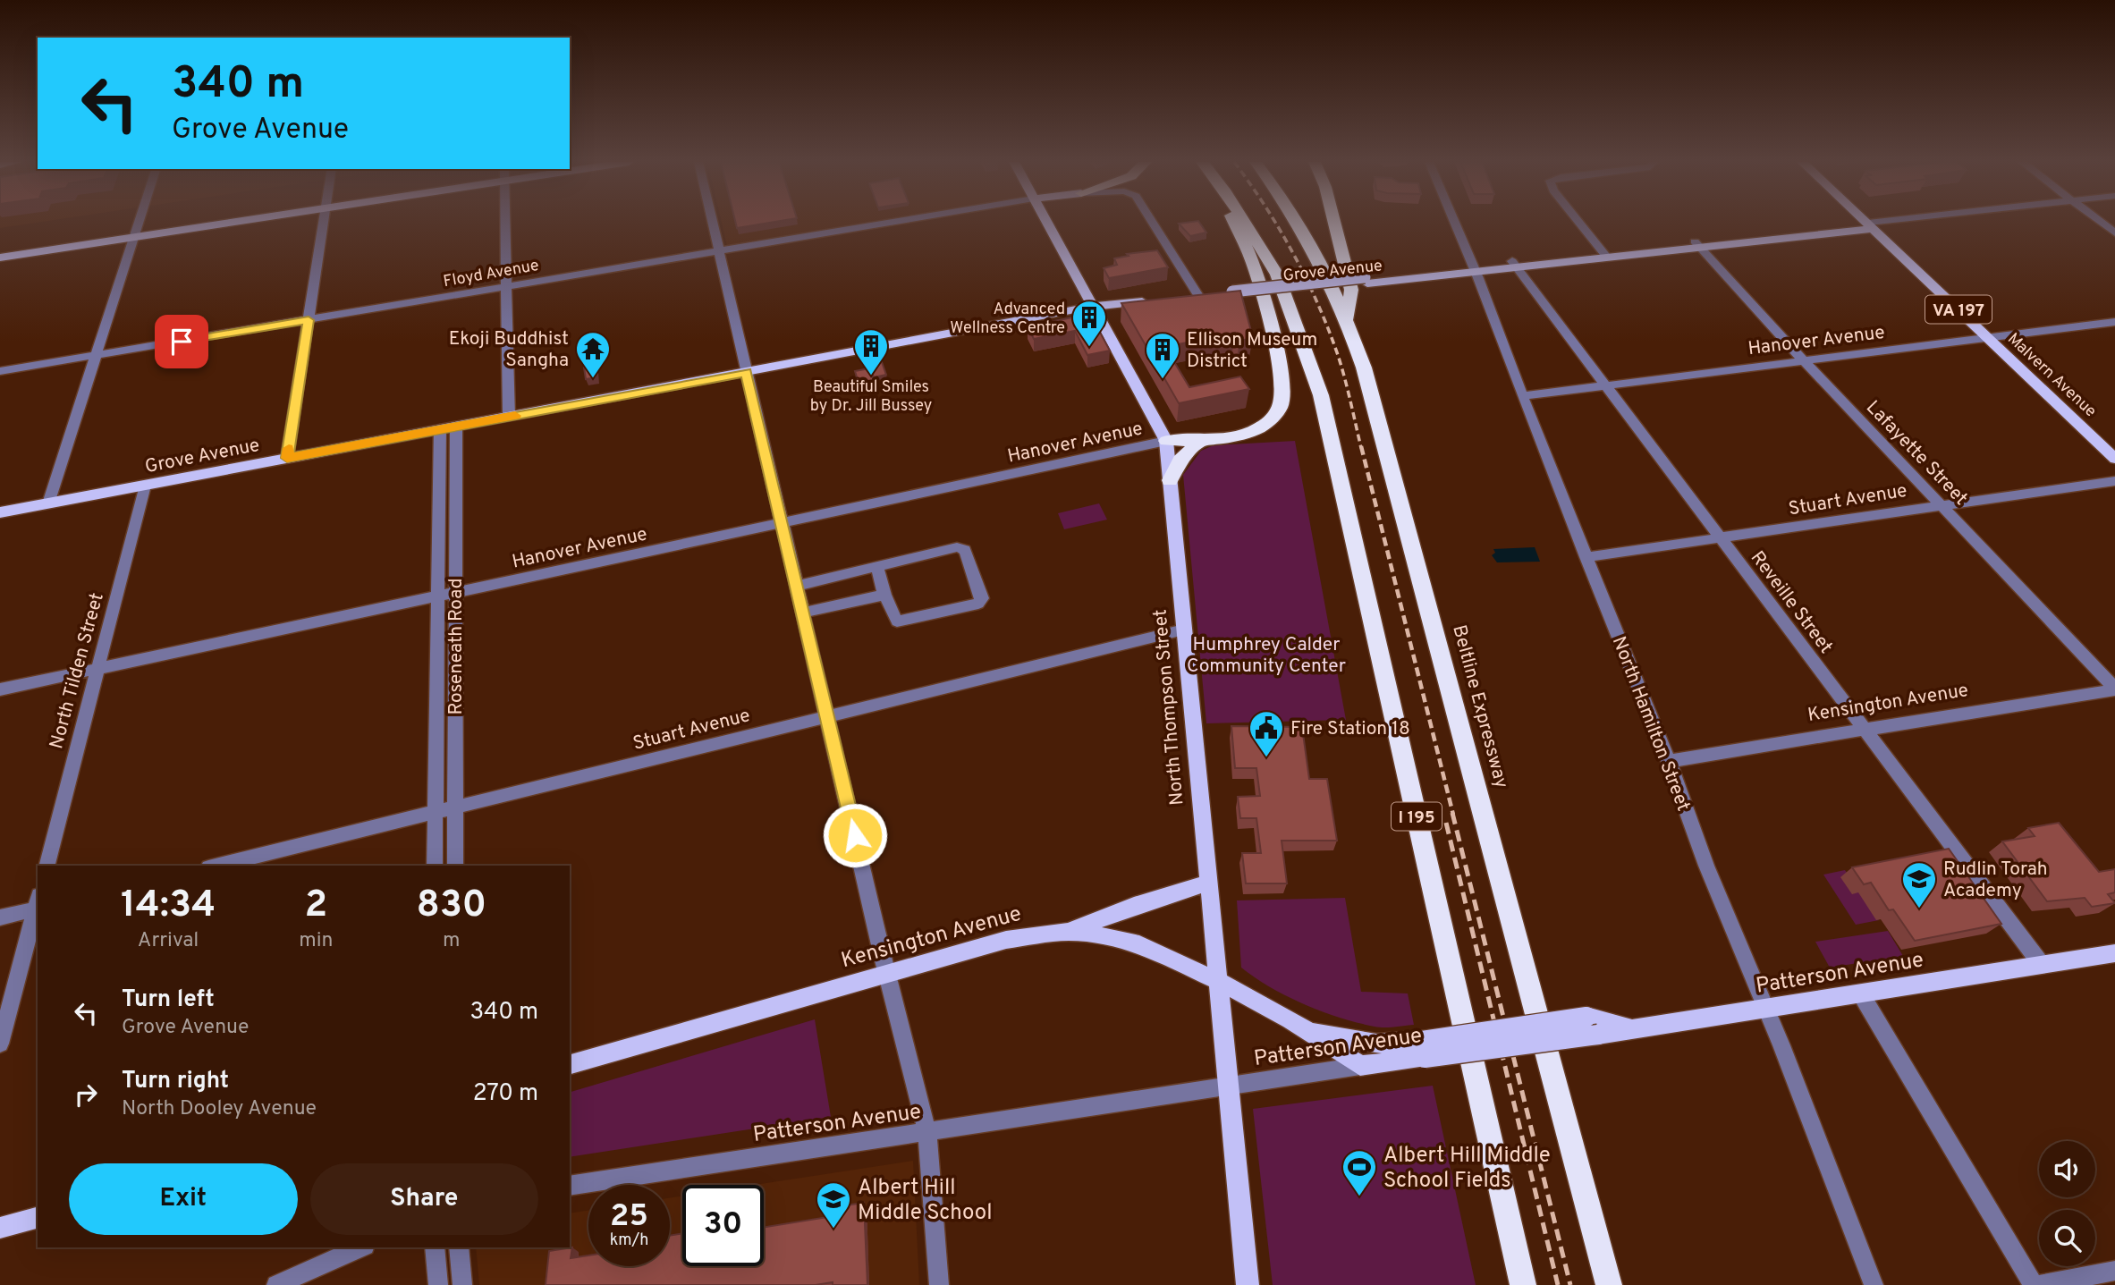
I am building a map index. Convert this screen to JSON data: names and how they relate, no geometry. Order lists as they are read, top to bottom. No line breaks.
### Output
{"streets":{"highway":["Beltline Expressway","I 195"],"main road":["Grove Avenue","VA 197","Malvern Avenue","Kensington Avenue","North Thompson Street","Patterson Avenue"],"street":["Floyd Avenue","Hanover Avenue","Lafayette Street","Stuart Avenue","Reveille Street","Roseneath Road","North Tilden Street","North Hamilton Street"]},"crossings":[["Grove Avenue","Floyd Avenue"],["Grove Avenue","Malvern Avenue"],["Grove Avenue","Lafayette Street"],["Grove Avenue","Reveille Street"],["Grove Avenue","Roseneath Road"],["Grove Avenue","North Tilden Street"],["Grove Avenue","North Thompson Street"],["Grove Avenue","North Hamilton Street"],["Hanover Avenue","Malvern Avenue"],["Hanover Avenue","Lafayette Street"],["Hanover Avenue","Reveille Street"],["Hanover Avenue","Roseneath Road"],["Hanover Avenue","North Tilden Street"],["Hanover Avenue","North Thompson Street"],["Hanover Avenue","North Hamilton Street"],["Lafayette Street","Stuart Avenue"],["Lafayette Street","Kensington Avenue"],["Stuart Avenue","Reveille Street"],["Stuart Avenue","Roseneath Road"],["Stuart Avenue","North Thompson Street"],["Stuart Avenue","North Hamilton Street"],["Reveille Street","Kensington Avenue"],["Reveille Street","Patterson Avenue"],["Kensington Avenue","North Thompson Street"],["Kensington Avenue","North Hamilton Street"],["Kensington Avenue","Patterson Avenue"],["North Thompson Street","Patterson Avenue"],["North Hamilton Street","Patterson Avenue"]],"parks":["Humphrey Calder Community Center"],"places":{"building":["Advanced Wellness Centre","Beautiful Smiles by Dr. Jill Bussey","Ellison Museum District"],"temple":["Ekoji Buddhist Sangha"],"public building":["Fire Station 18"],"school or university":["Rudlin Torah Academy","Albert Hill Middle School"],"sports":["Albert Hill Middle School Fields"]},"page":{"turn":["340 m","Grove Avenue"],"eta":["14:34","Arrival","2","min","830","m"],"list":[{"name":"Turn left","note":"Grove Avenue","value":"340 m"},{"name":"Turn right","note":"North Dooley Avenue","value":"270 m"}],"buttons":["Exit","Share"],"speed":"25 km/h","limit":"30"}}
